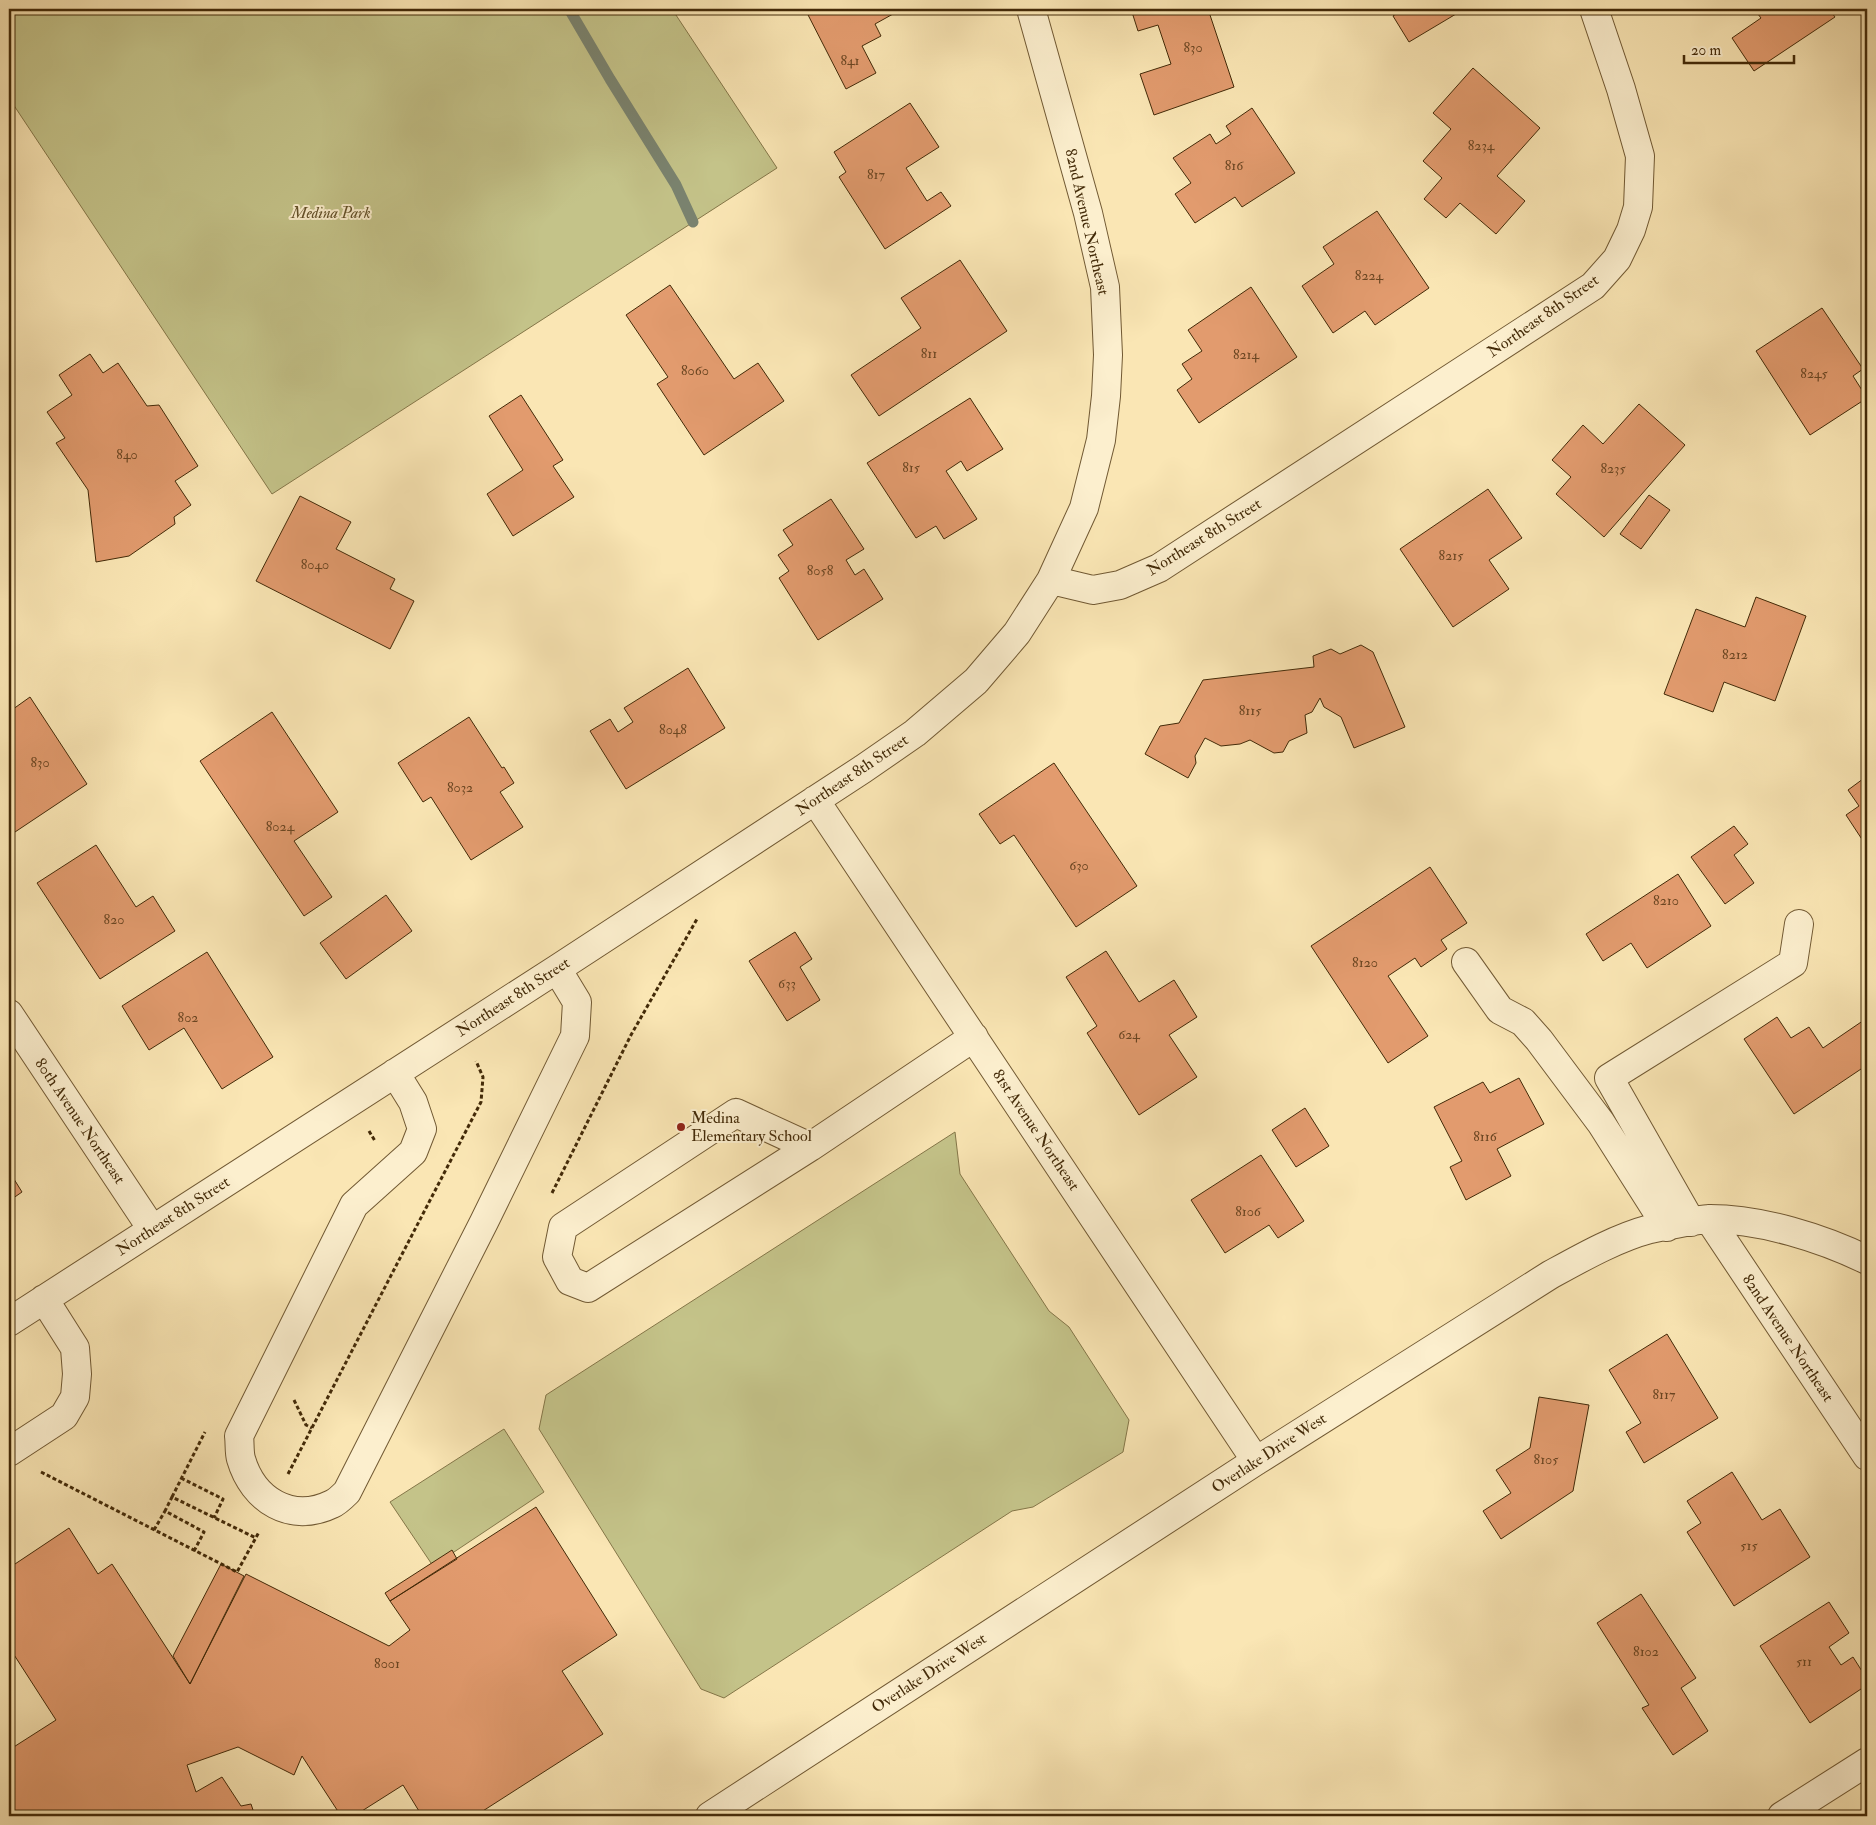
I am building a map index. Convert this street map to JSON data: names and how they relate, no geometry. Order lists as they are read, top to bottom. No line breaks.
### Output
{"streets":{"street":["82nd Avenue Northeast","Northeast 8th Street","80th Avenue Northeast","81st Avenue Northeast","Overlake Drive West"]},"crossings":[["82nd Avenue Northeast","Northeast 8th Street"],["82nd Avenue Northeast","Overlake Drive West"],["Northeast 8th Street","80th Avenue Northeast"],["Northeast 8th Street","81st Avenue Northeast"],["81st Avenue Northeast","Overlake Drive West"]],"parks":["Medina Park"],"places":["Medina Elementary School"],"house_numbers":["830","841","8234","816","817","8224","811","8214","8060","8245","840","815","8235","8215","8040","8058","8212","8115","8048","830","8032","8024","630","8210","820","8120","633","802","624","8116","8106","8117","8105","515","8102","511","8001"],"scale_bar":"20 m"}
